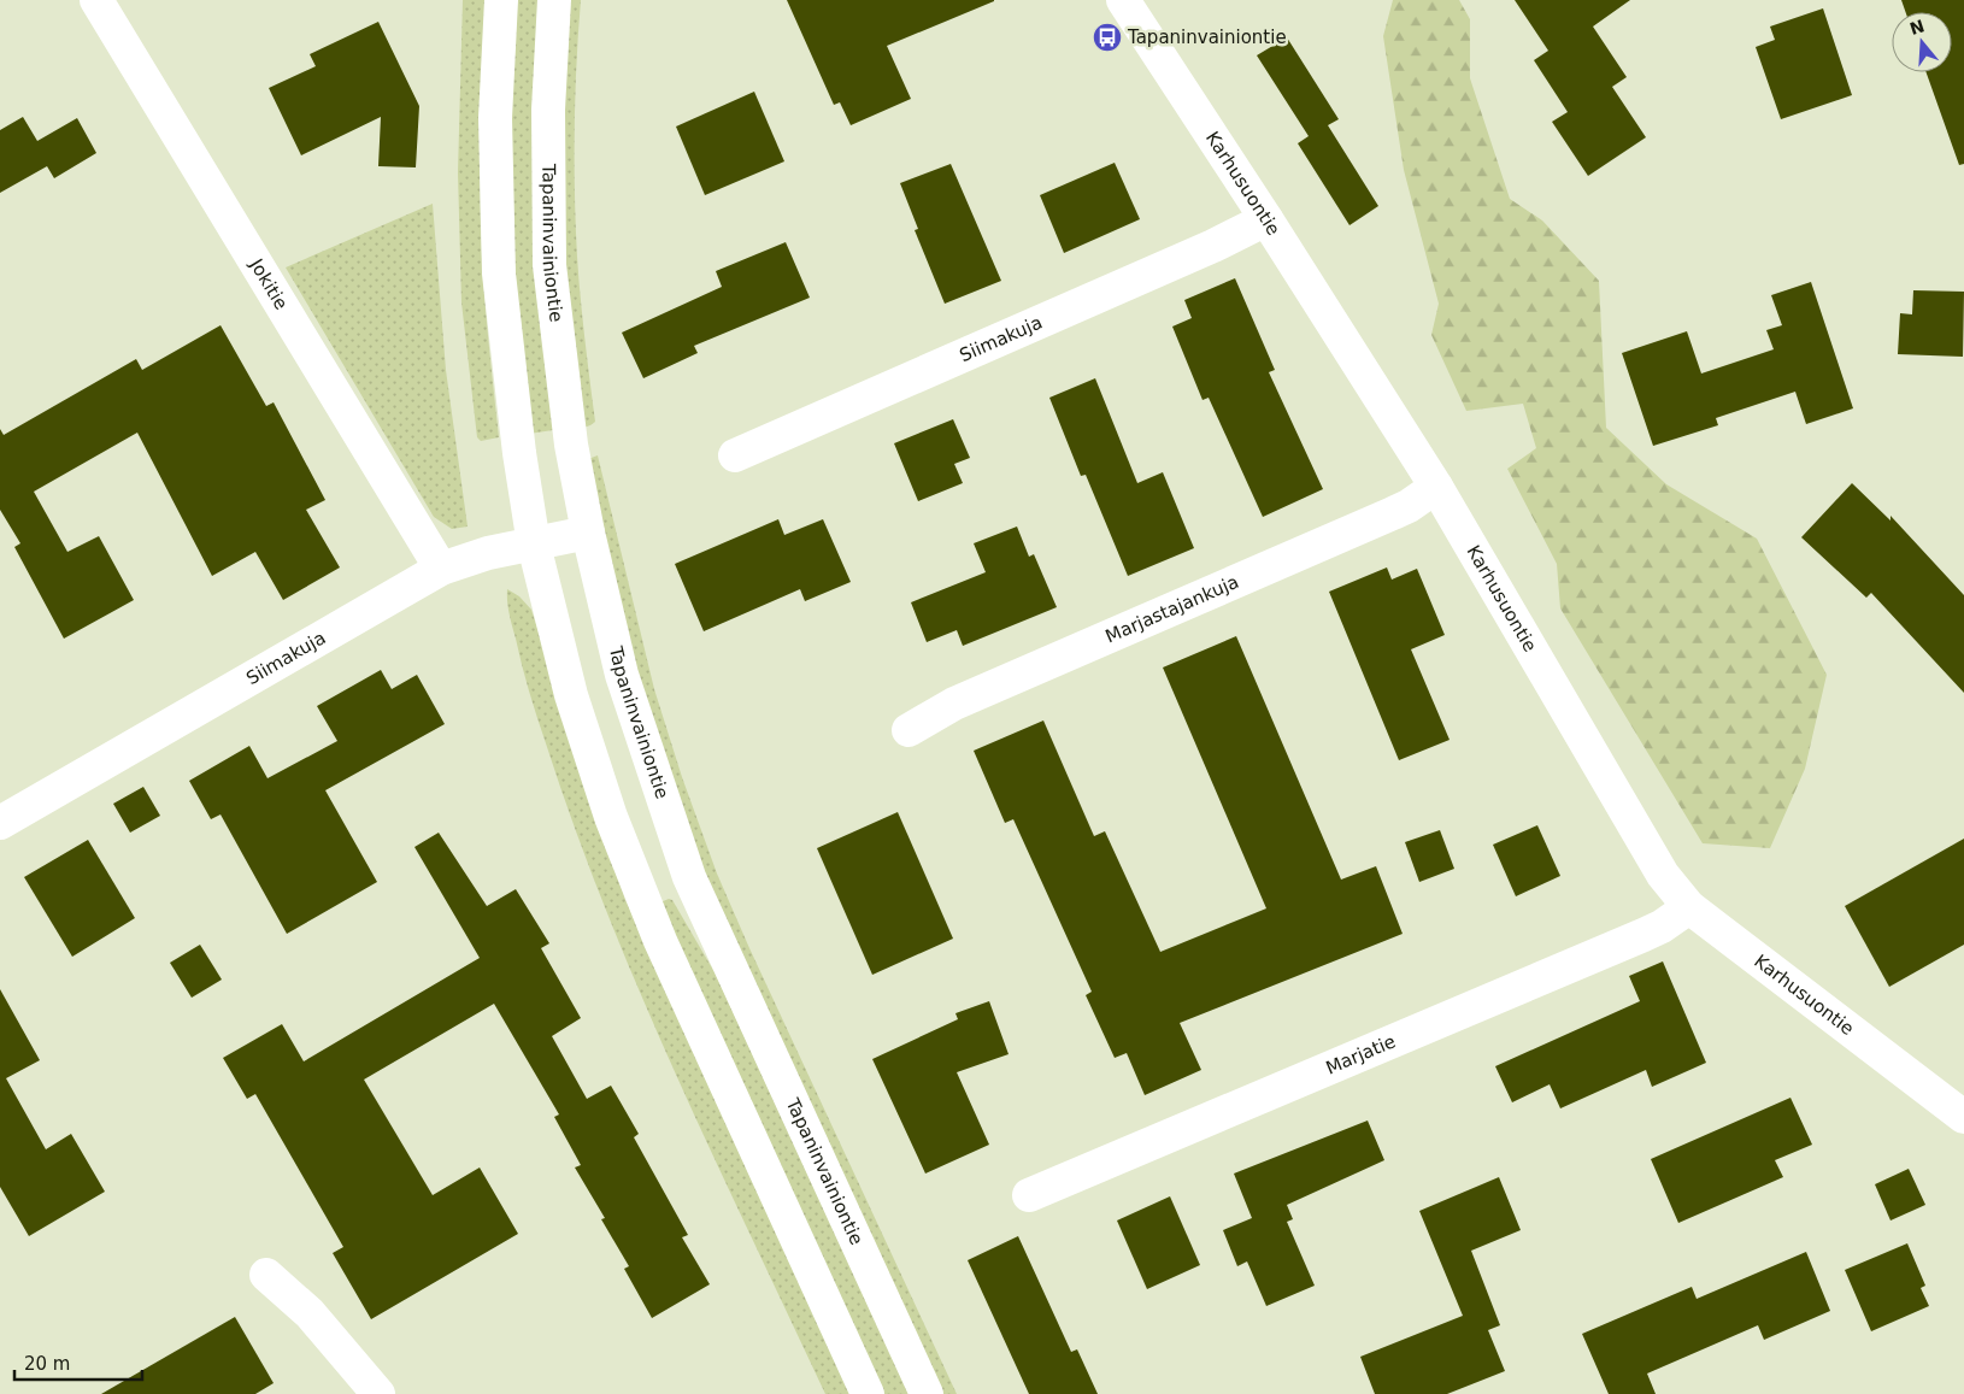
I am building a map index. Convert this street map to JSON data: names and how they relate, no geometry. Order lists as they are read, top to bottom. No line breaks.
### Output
{"streets":{"street":["Karhusuontie","Tapaninvainiontie","Jokitie","Siimakuja","Marjastajankuja","Marjatie"]},"crossings":[["Karhusuontie","Siimakuja"],["Karhusuontie","Marjastajankuja"],["Karhusuontie","Marjatie"],["Tapaninvainiontie","Siimakuja"],["Jokitie","Siimakuja"]],"places":{"bus stop":["Tapaninvainiontie"]},"scale_bar":"20 m","north":"top"}
